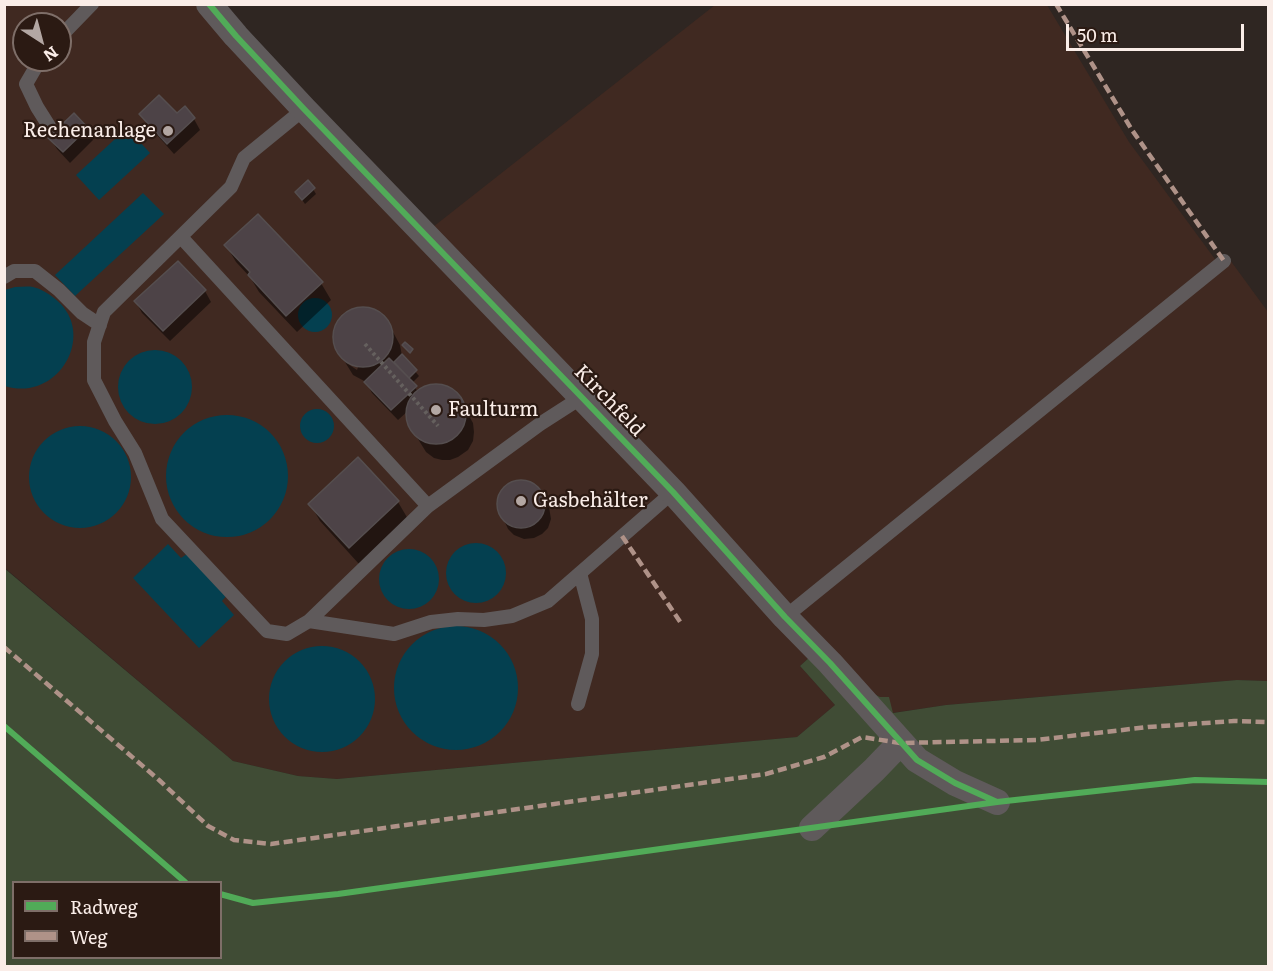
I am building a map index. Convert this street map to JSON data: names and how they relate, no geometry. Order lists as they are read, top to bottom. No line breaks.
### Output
{"streets":{"street":["Kirchfeld"]},"places":["Rechenanlage","Faulturm","Gasbehälter"],"legend":["Radweg","Weg"],"scale_bar":"50 m","north":"bottom right"}
